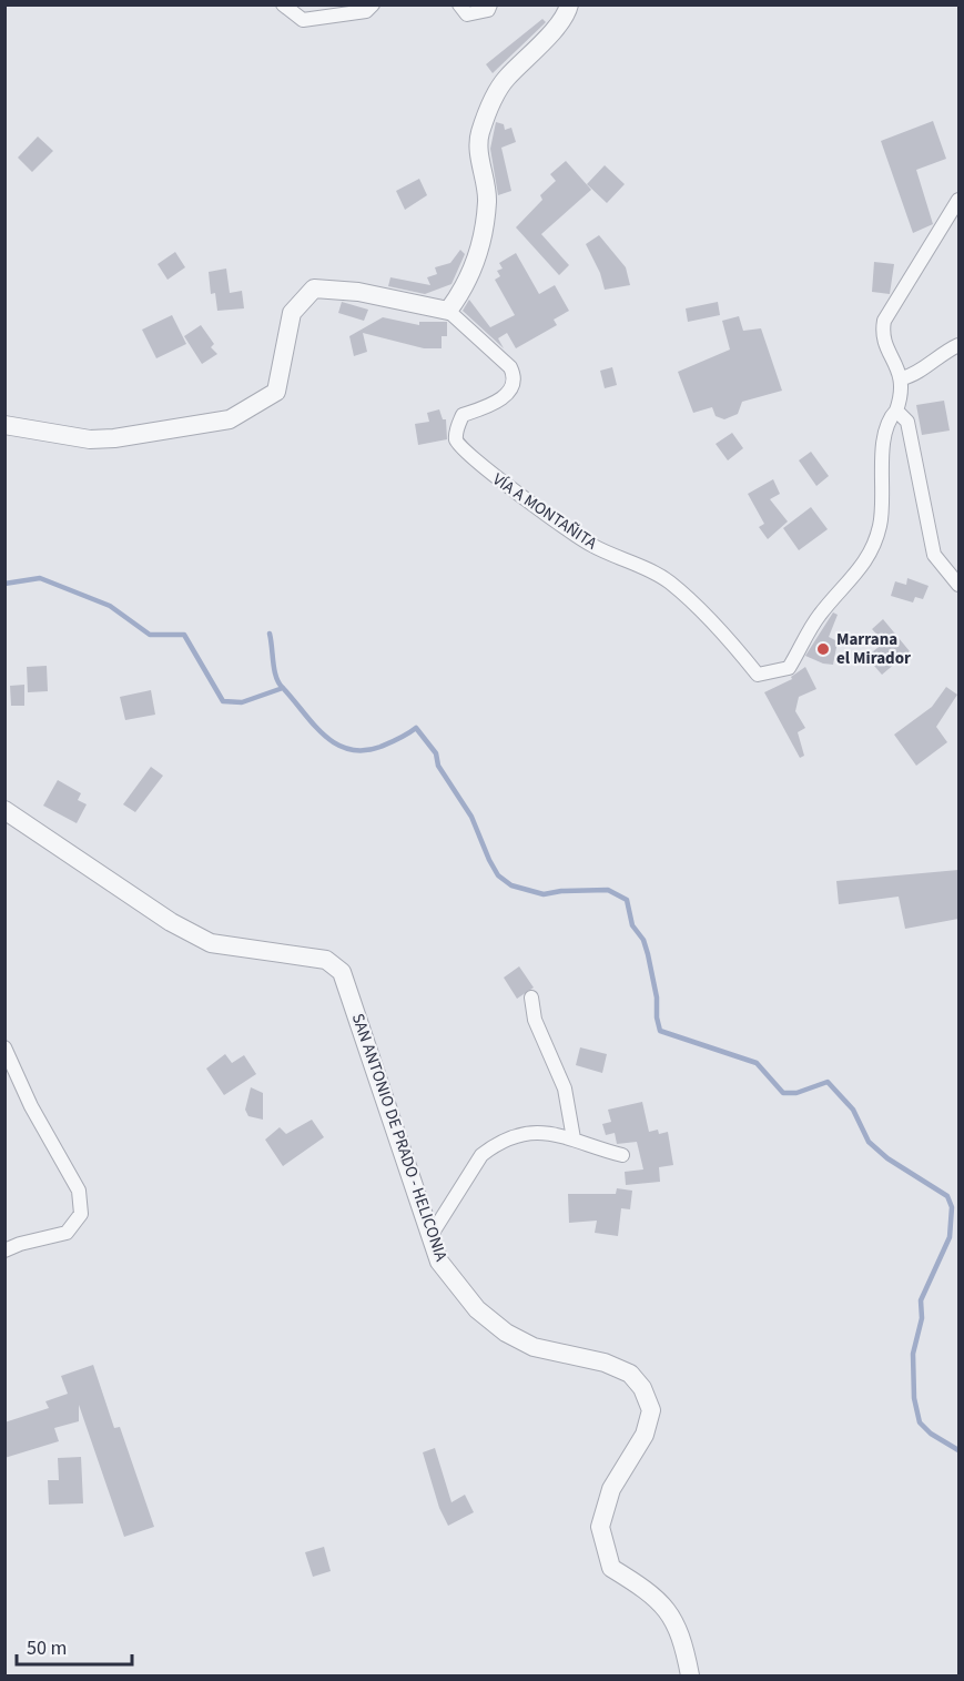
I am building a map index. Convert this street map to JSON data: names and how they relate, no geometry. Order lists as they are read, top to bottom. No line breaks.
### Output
{"streets":{"street":["VÍA A MONTAÑITA","SAN ANTONIO DE PRADO - HELICONIA"]},"places":["Marrana el Mirador"],"scale_bar":"50 m"}
